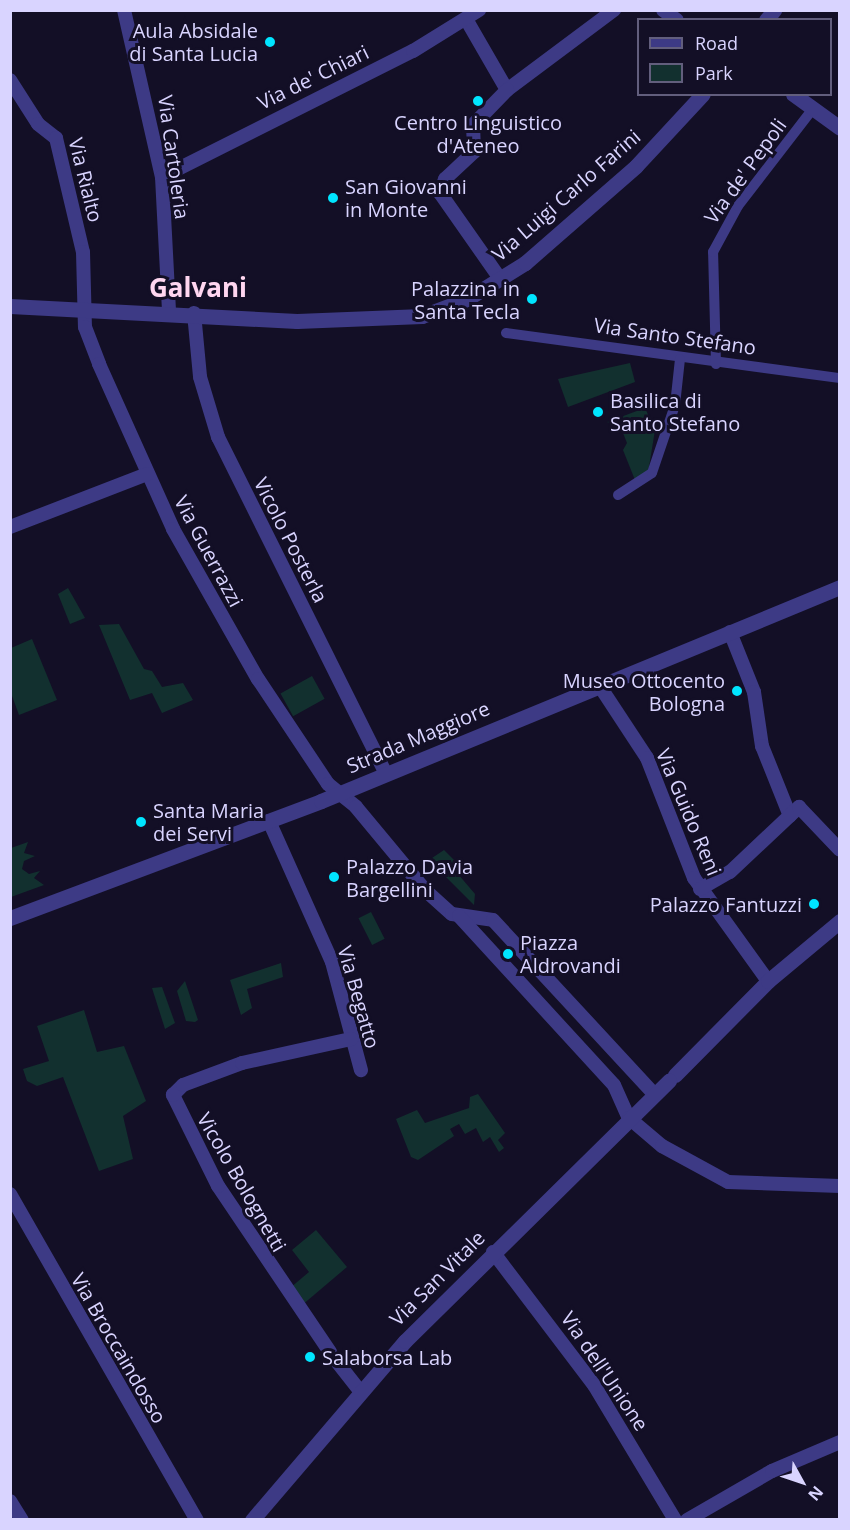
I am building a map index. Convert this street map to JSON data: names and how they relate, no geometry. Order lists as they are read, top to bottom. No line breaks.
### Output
{"streets":{"street":["Via de' Chiari","Via Cartoleria","Via de' Pepoli","Via Rialto","Via Luigi Carlo Farini","Via Santo Stefano","Vicolo Posterla","Via Guerrazzi","Strada Maggiore","Via Guido Reni","Via Begatto","Vicolo Bolognetti","Via San Vitale","Via Broccaindosso","Via dell'Unione"]},"crossings":[["Via de' Chiari","Via Cartoleria"],["Via de' Pepoli","Via Santo Stefano"],["Via Rialto","Via Guerrazzi"],["Via Luigi Carlo Farini","Vicolo Posterla"],["Vicolo Posterla","Strada Maggiore"],["Via Guerrazzi","Strada Maggiore"],["Strada Maggiore","Via Guido Reni"],["Strada Maggiore","Via Begatto"],["Via Guido Reni","Via San Vitale"],["Via Begatto","Vicolo Bolognetti"],["Vicolo Bolognetti","Via San Vitale"],["Via San Vitale","Via dell'Unione"]],"districts":["Galvani"],"places":["Aula Absidale di Santa Lucia","Centro Linguistico d'Ateneo","San Giovanni in Monte","Palazzina in Santa Tecla","Basilica di Santo Stefano","Museo Ottocento Bologna","Santa Maria dei Servi","Palazzo Davia Bargellini","Palazzo Fantuzzi","Piazza Aldrovandi","Salaborsa Lab"],"legend":["Road","Park"],"north":"bottom right"}
